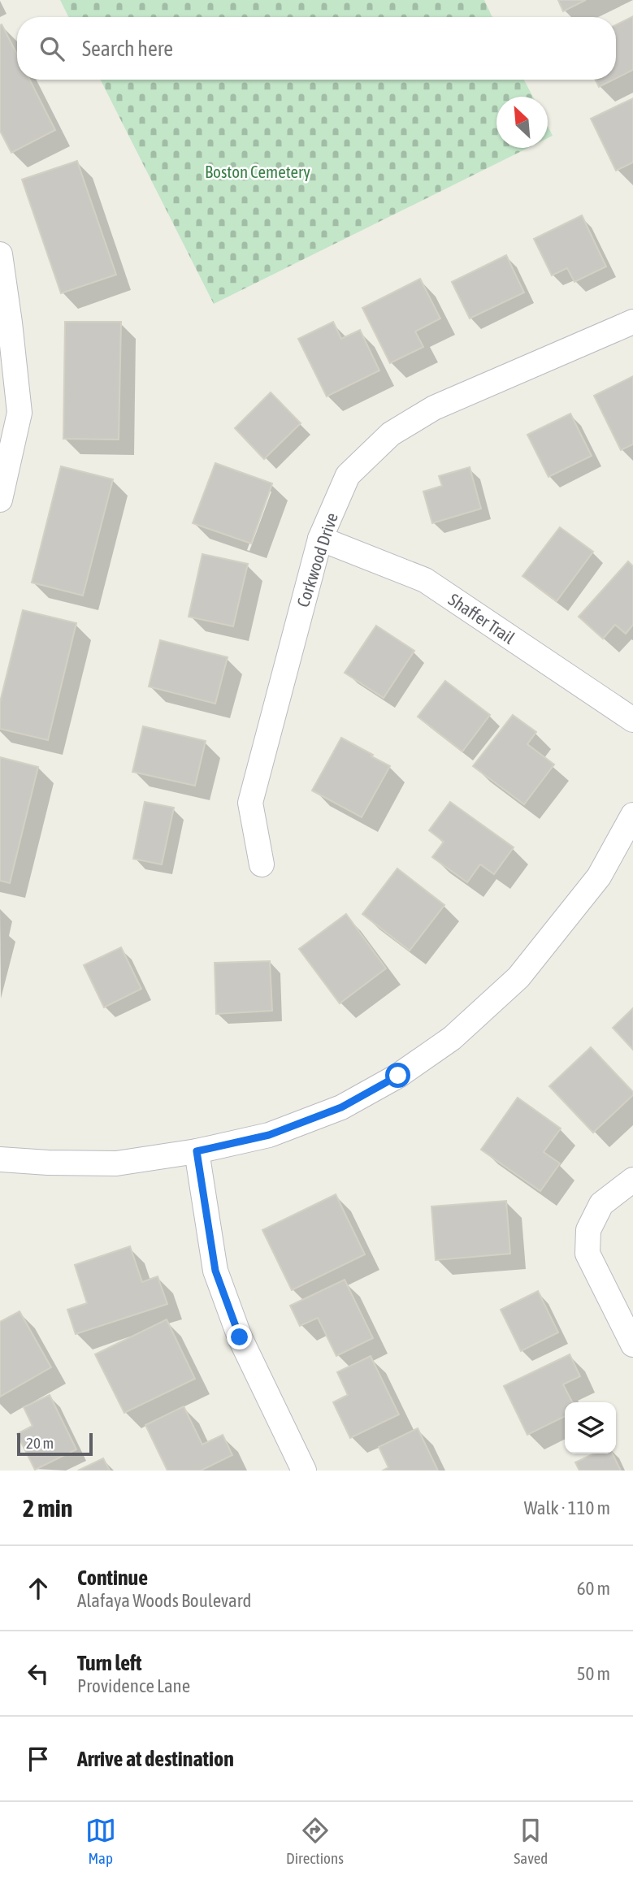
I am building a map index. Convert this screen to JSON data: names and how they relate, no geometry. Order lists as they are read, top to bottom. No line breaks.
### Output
{"streets":{"street":["Corkwood Drive","Shaffer Trail"]},"crossings":[["Corkwood Drive","Shaffer Trail"]],"parks":["Boston Cemetery"],"scale_bar":"20 m","north":"top left","page":{"search":"Search here","scale":"20 m","heading":["2 min","Walk · 110 m"],"list":[["Continue","Alafaya Woods Boulevard","60 m"],["Turn left","Providence Lane","50 m"],"Arrive at destination"],"nav":["Map","Directions","Saved"]}}
